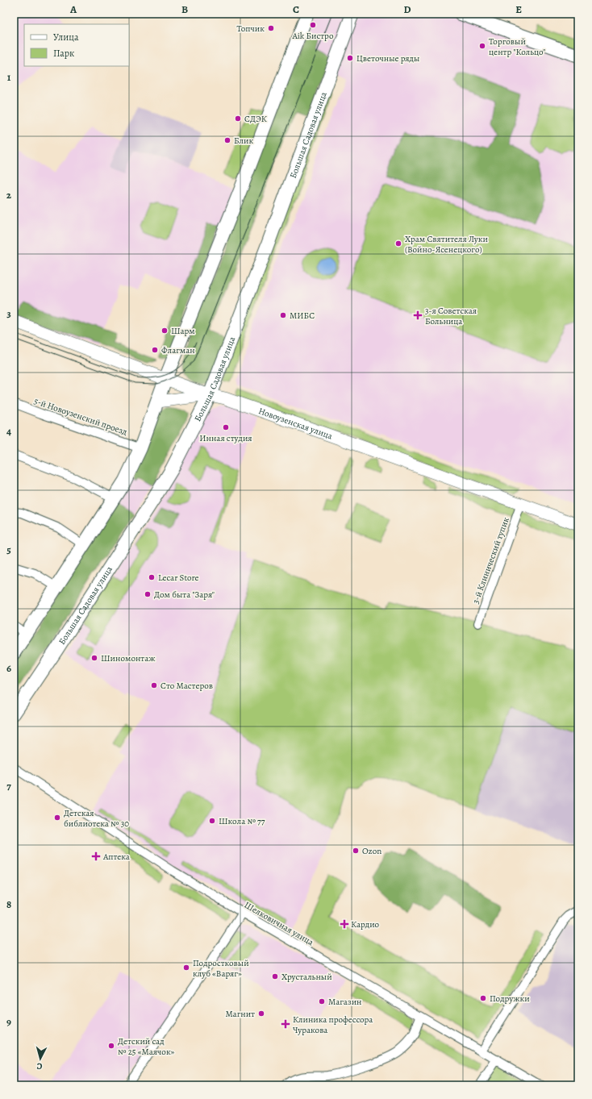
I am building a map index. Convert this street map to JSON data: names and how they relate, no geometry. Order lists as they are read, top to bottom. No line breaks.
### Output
{"streets":{"main road":["Большая Садовая улица","Новоузенская улица"],"street":["5-й Новоузенский проезд","3-й Клинический тупик","Шелковичная улица"]},"crossings":[["Большая Садовая улица","Новоузенская улица"],["Новоузенская улица","3-й Клинический тупик"]],"places":{"other":["Aik Бистро","Топчик","Торговый центр \"Кольцо\"","Цветочные ряды","СДЭК","Блик","Храм Cвятителя Луки (Войно-Ясенецкого)","МИБС","Шарм","Флагман","Инная студия","Lecar Store","Дом быта \"Заря\"","Шиномонтаж","Сто Мастеров","Детская библиотека № 30","Школа № 77","Ozon","Подростковый клуб «Варяг»","Хрустальный","Подружки","Магазин","Магнит","Детский сад № 25 «Маячок»"],"health":["3-я Советская Больница","Аптека","Кардио","Клиника профессора Чуракова"]},"legend":["Улица","Парк"],"north":"bottom","grid":{"columns":["A","B","C","D","E"],"rows":["1","2","3","4","5","6","7","8","9"]}}
